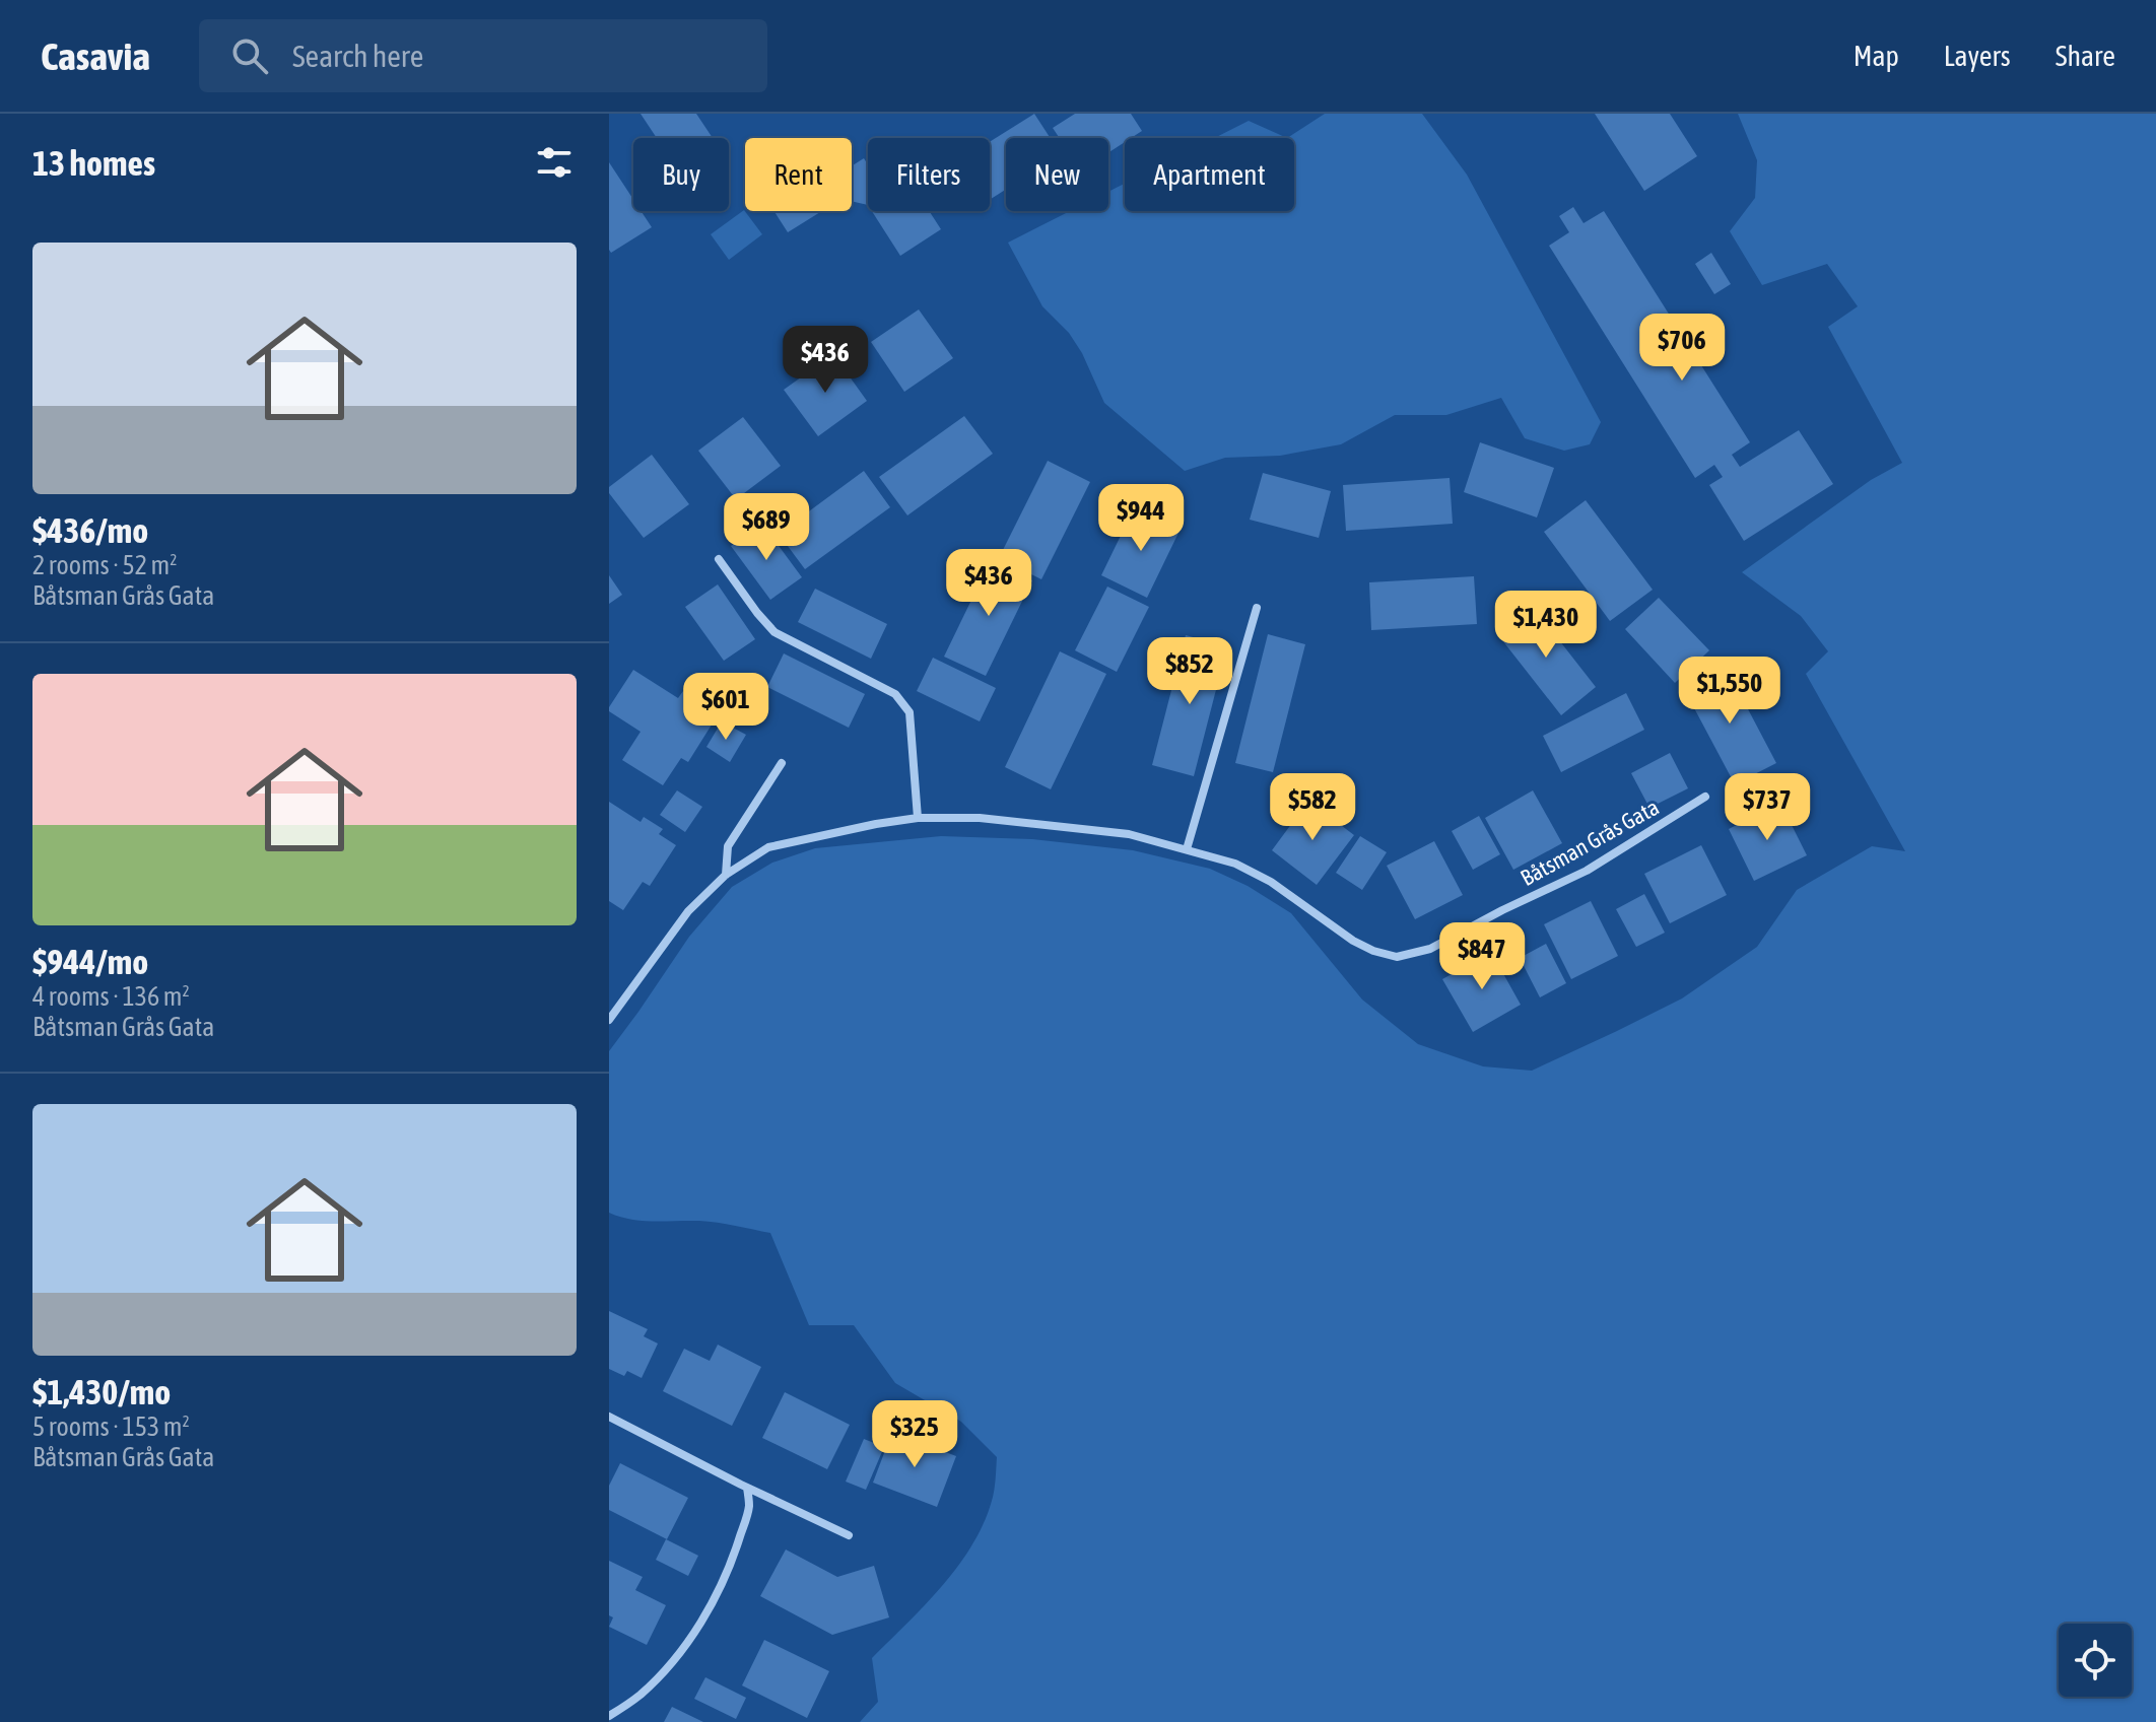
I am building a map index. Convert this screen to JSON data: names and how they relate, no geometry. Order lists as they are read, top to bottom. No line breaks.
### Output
{"streets":{"street":["Båtsman Grås Gata"]},"page":{"header":"Casavia","search":"Search here","nav":["Map","Layers","Share"],"heading":"13 homes","chip":["Buy","Rent","Filters","New","Apartment"],"list":[{"name":"$436/mo","note":"2 rooms · 52 m² · Båtsman Grås Gata"},{"name":"$944/mo","note":"4 rooms · 136 m² · Båtsman Grås Gata"},{"name":"$1,430/mo","note":"5 rooms · 153 m² · Båtsman Grås Gata"}],"price":["$706","$436","$944","$689","$436","$1,430","$852","$1,550","$601","$582","$737","$847","$325"]}}
